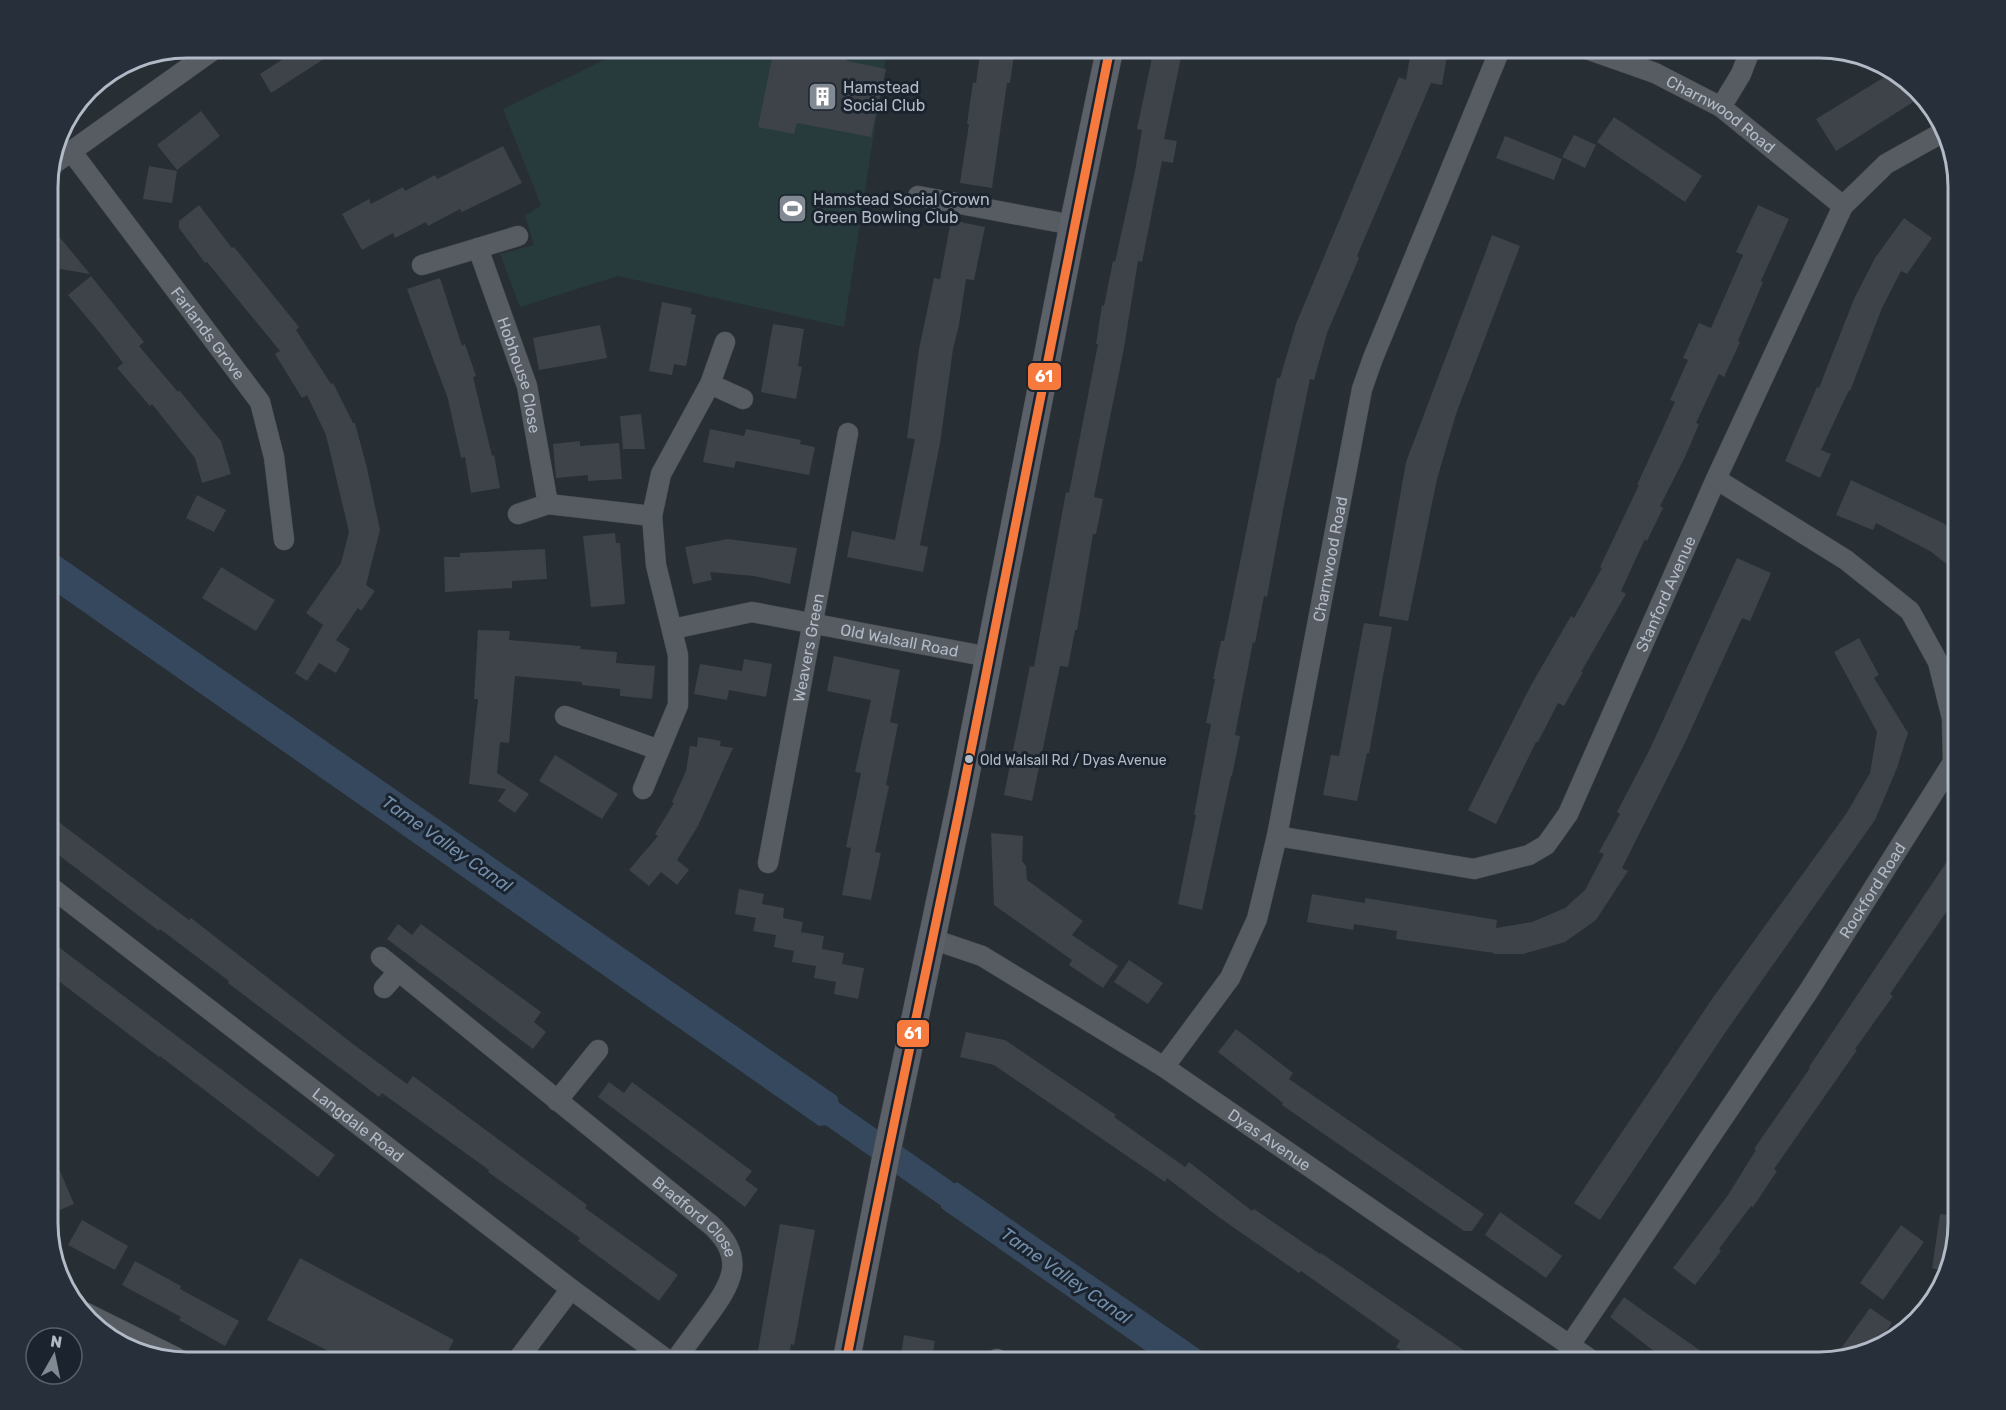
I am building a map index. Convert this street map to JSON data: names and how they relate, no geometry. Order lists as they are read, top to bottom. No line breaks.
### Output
{"streets":{"street":["Charnwood Road","Farlands Grove","Hobhouse Close","Stanford Avenue","Old Walsall Road","Weavers Green","Rockford Road","Langdale Road","Dyas Avenue","Bradford Close"]},"crossings":[["Charnwood Road","Stanford Avenue"],["Charnwood Road","Dyas Avenue"],["Stanford Avenue","Rockford Road"],["Old Walsall Road","Weavers Green"],["Rockford Road","Dyas Avenue"]],"water":["Tame Valley Canal"],"places":{"building":["Hamstead Social Club"],"sports":["Hamstead Social Crown Green Bowling Club"],"other":["Old Walsall Rd / Dyas Avenue"]},"lines":["transit line 61"],"north":"top"}
